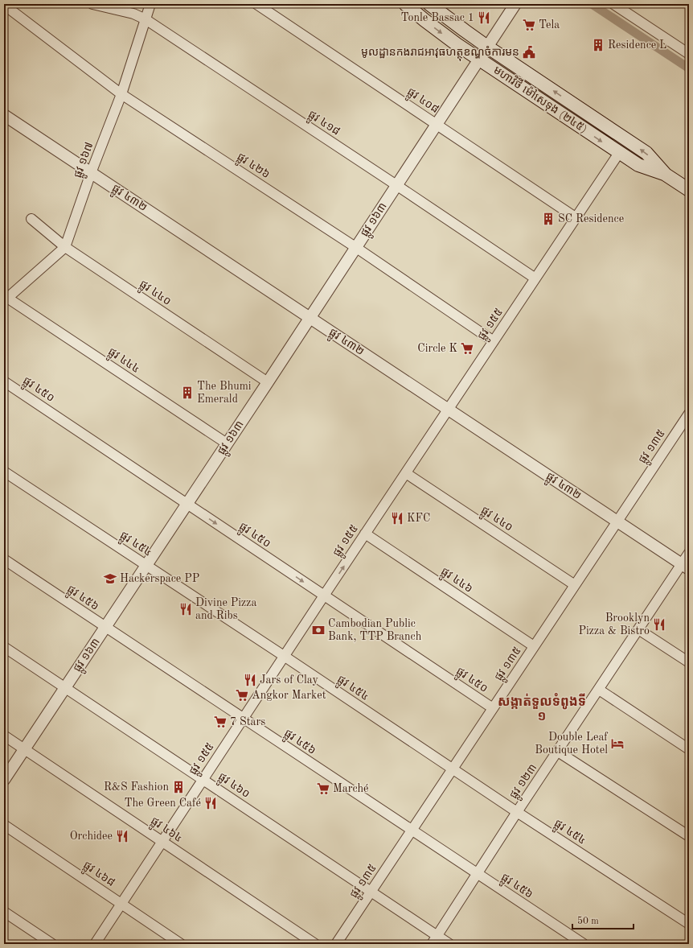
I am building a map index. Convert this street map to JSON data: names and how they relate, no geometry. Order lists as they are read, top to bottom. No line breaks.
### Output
{"streets":{"main road":["មហាវិថី ម៉ៅសេទុង (២៤៥)"],"street":["ផ្លូវ ៤០៨","ផ្លូវ ៤១៨","ផ្លូវ ១៦៧","ផ្លូវ ៤២៦","ផ្លូវ ៤៣២","ផ្លូវ ១៦៣","ផ្លូវ ៤៤០","ផ្លូវ ១៥៥","ផ្លូវ ៤៤៤","ផ្លូវ ៤៥០","ផ្លូវ ១៣៥","ផ្លូវ ៤៥៤","ផ្លូវ ៤៤៦","ផ្លូវ ៤៥៦","ផ្លូវ ១២៣","ផ្លូវ ៤៦០","ផ្លូវ ៤៦៤","ផ្លូវ ៤៦៨"]},"crossings":[["មហាវិថី ម៉ៅសេទុង (២៤៥)","ផ្លូវ ១៦៣"],["មហាវិថី ម៉ៅសេទុង (២៤៥)","ផ្លូវ ១៥៥"],["ផ្លូវ ៤០៨","ផ្លូវ ១៦៣"],["ផ្លូវ ៤០៨","ផ្លូវ ១៥៥"],["ផ្លូវ ៤១៨","ផ្លូវ ១៦៧"],["ផ្លូវ ៤១៨","ផ្លូវ ១៦៣"],["ផ្លូវ ៤១៨","ផ្លូវ ១៥៥"],["ផ្លូវ ១៦៧","ផ្លូវ ៤២៦"],["ផ្លូវ ១៦៧","ផ្លូវ ៤៣២"],["ផ្លូវ ១៦៧","ផ្លូវ ៤៤០"],["ផ្លូវ ១៦៧","ផ្លូវ ៤៤៤"],["ផ្លូវ ៤២៦","ផ្លូវ ១៦៣"],["ផ្លូវ ៤២៦","ផ្លូវ ១៥៥"],["ផ្លូវ ៤៣២","ផ្លូវ ១៦៣"],["ផ្លូវ ៤៣២","ផ្លូវ ១៥៥"],["ផ្លូវ ៤៣២","ផ្លូវ ១៣៥"],["ផ្លូវ ៤៣២","ផ្លូវ ១២៣"],["ផ្លូវ ១៦៣","ផ្លូវ ៤៤០"],["ផ្លូវ ១៦៣","ផ្លូវ ៤៤៤"],["ផ្លូវ ១៦៣","ផ្លូវ ៤៥០"],["ផ្លូវ ១៦៣","ផ្លូវ ៤៥៤"],["ផ្លូវ ១៦៣","ផ្លូវ ៤៥៦"],["ផ្លូវ ១៦៣","ផ្លូវ ៤៦០"],["ផ្លូវ ១៦៣","ផ្លូវ ៤៦៤"],["ផ្លូវ ៤៤០","ផ្លូវ ១៥៥"],["ផ្លូវ ៤៤០","ផ្លូវ ១៣៥"],["ផ្លូវ ១៥៥","ផ្លូវ ៤៥០"],["ផ្លូវ ១៥៥","ផ្លូវ ៤៥៤"],["ផ្លូវ ១៥៥","ផ្លូវ ៤៤៦"],["ផ្លូវ ១៥៥","ផ្លូវ ៤៥៦"],["ផ្លូវ ១៥៥","ផ្លូវ ៤៦០"],["ផ្លូវ ១៥៥","ផ្លូវ ៤៦៤"],["ផ្លូវ ១៥៥","ផ្លូវ ៤៦៨"],["ផ្លូវ ៤៥០","ផ្លូវ ១៣៥"],["ផ្លូវ ១៣៥","ផ្លូវ ៤៥៤"],["ផ្លូវ ១៣៥","ផ្លូវ ៤៤៦"],["ផ្លូវ ១៣៥","ផ្លូវ ៤៥៦"],["ផ្លូវ ១៣៥","ផ្លូវ ៤៦០"],["ផ្លូវ ៤៥៤","ផ្លូវ ១២៣"],["ផ្លូវ ៤៥៦","ផ្លូវ ១២៣"],["ផ្លូវ ១២៣","ផ្លូវ ៤៦០"]],"districts":["សង្កាត់ទួលទំពូងទី ១"],"places":{"restaurant":["Tonle Bassac 1","KFC","Divine Pizza and Ribs","Brooklyn Pizza & Bistro","Jars of Clay","The Green Café","Orchidee"],"supermarket":["Tela","Circle K","Angkor Market","7 Stars","Marché"],"building":["Residence L","SC Residence","The Bhumi Emerald","R&S Fashion"],"public building":["មូលដ្ឋានកងរាជអាវុធហត្ថុខណ្ឌចំការមន"],"school or university":["Hackerspace PP"],"bank":["Cambodian Public Bank, TTP Branch"],"hotel":["Double Leaf Boutique Hotel"]},"scale_bar":"50 m"}
